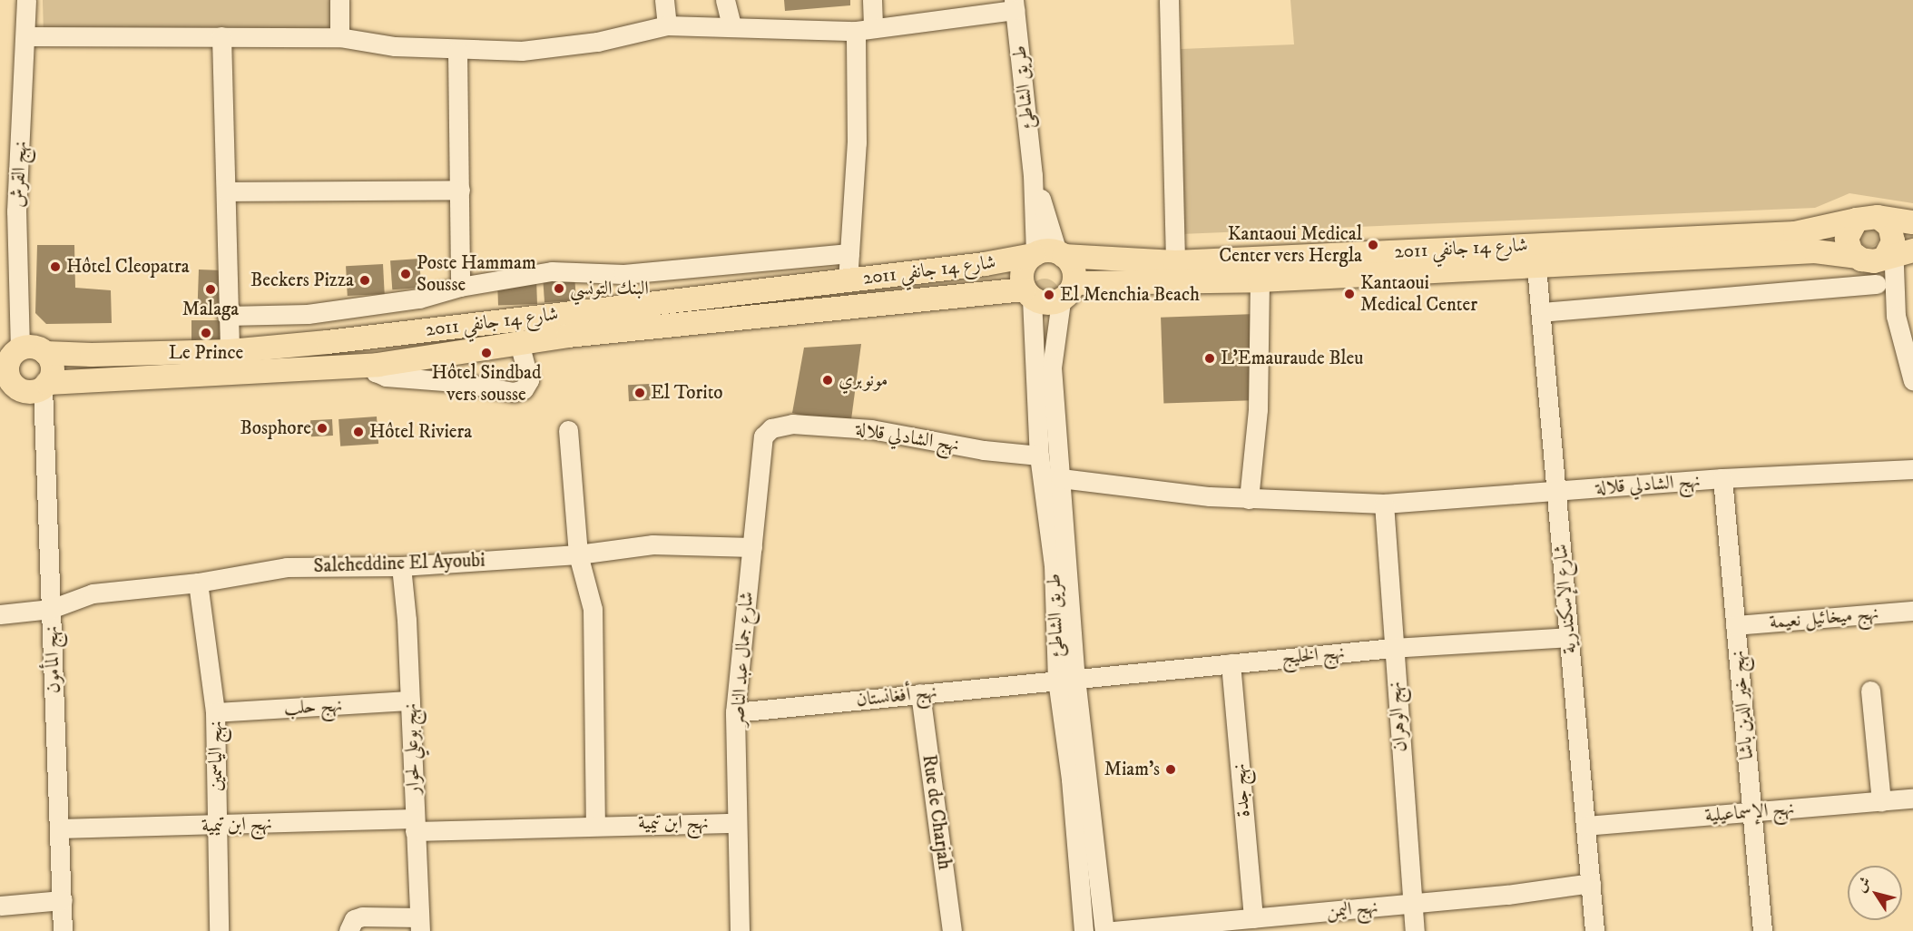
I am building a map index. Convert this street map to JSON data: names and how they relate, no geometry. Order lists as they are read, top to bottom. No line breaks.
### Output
{"streets":{"main road":["شارع 14 جانفي 2011"],"street":["طريق الشاطئ","نهج القرش","نهج الشادلي قلالة","Saleheddine El Ayoubi","شارع الإسكندرية","نهج ميخائيل نعيمة","نهج الخليج","شارع جمال عبد الناصر","نهج المأمون","نهج أفغانستان","نهج خير الدين باشا","نهج حلب","نهج الوهران","نهج بوعلي لحوار","نهج الياسمين","نهج جدة","Rue de Charjah","نهج الإسماعيلية","نهج ابن تيمية","نهج اليمن"]},"crossings":[["طريق الشاطئ","شارع 14 جانفي 2011"],["طريق الشاطئ","نهج الشادلي قلالة"],["طريق الشاطئ","نهج الخليج"],["طريق الشاطئ","نهج أفغانستان"],["نهج القرش","شارع 14 جانفي 2011"],["نهج القرش","نهج المأمون"],["شارع 14 جانفي 2011","شارع الإسكندرية"],["شارع 14 جانفي 2011","نهج المأمون"],["نهج الشادلي قلالة","شارع الإسكندرية"],["نهج الشادلي قلالة","شارع جمال عبد الناصر"],["نهج الشادلي قلالة","نهج خير الدين باشا"],["نهج الشادلي قلالة","نهج الوهران"],["Saleheddine El Ayoubi","شارع جمال عبد الناصر"],["Saleheddine El Ayoubi","نهج المأمون"],["Saleheddine El Ayoubi","نهج بوعلي لحوار"],["Saleheddine El Ayoubi","نهج الياسمين"],["شارع الإسكندرية","نهج الخليج"],["شارع الإسكندرية","نهج الإسماعيلية"],["شارع الإسكندرية","نهج اليمن"],["نهج ميخائيل نعيمة","نهج خير الدين باشا"],["نهج الخليج","نهج أفغانستان"],["نهج الخليج","نهج الوهران"],["نهج الخليج","نهج جدة"],["شارع جمال عبد الناصر","نهج أفغانستان"],["شارع جمال عبد الناصر","نهج ابن تيمية"],["نهج المأمون","نهج ابن تيمية"],["نهج أفغانستان","Rue de Charjah"],["نهج خير الدين باشا","نهج الإسماعيلية"],["نهج حلب","نهج بوعلي لحوار"],["نهج حلب","نهج الياسمين"],["نهج الوهران","نهج اليمن"],["نهج بوعلي لحوار","نهج ابن تيمية"],["نهج الياسمين","نهج ابن تيمية"],["نهج جدة","نهج اليمن"]],"places":["Kantaoui Medical Center vers Hergla","Hôtel Cleopatra","Poste Hammam Sousse","Beckers Pizza","البنك التونسي","Malaga","Kantaoui Medical Center","El Menchia Beach","Le Prince","Hôtel Sindbad vers sousse","L'Emauraude Bleu","مونوبري","El Torito","Bosphore","Hôtel Riviera","Miam's"],"north":"top left"}
